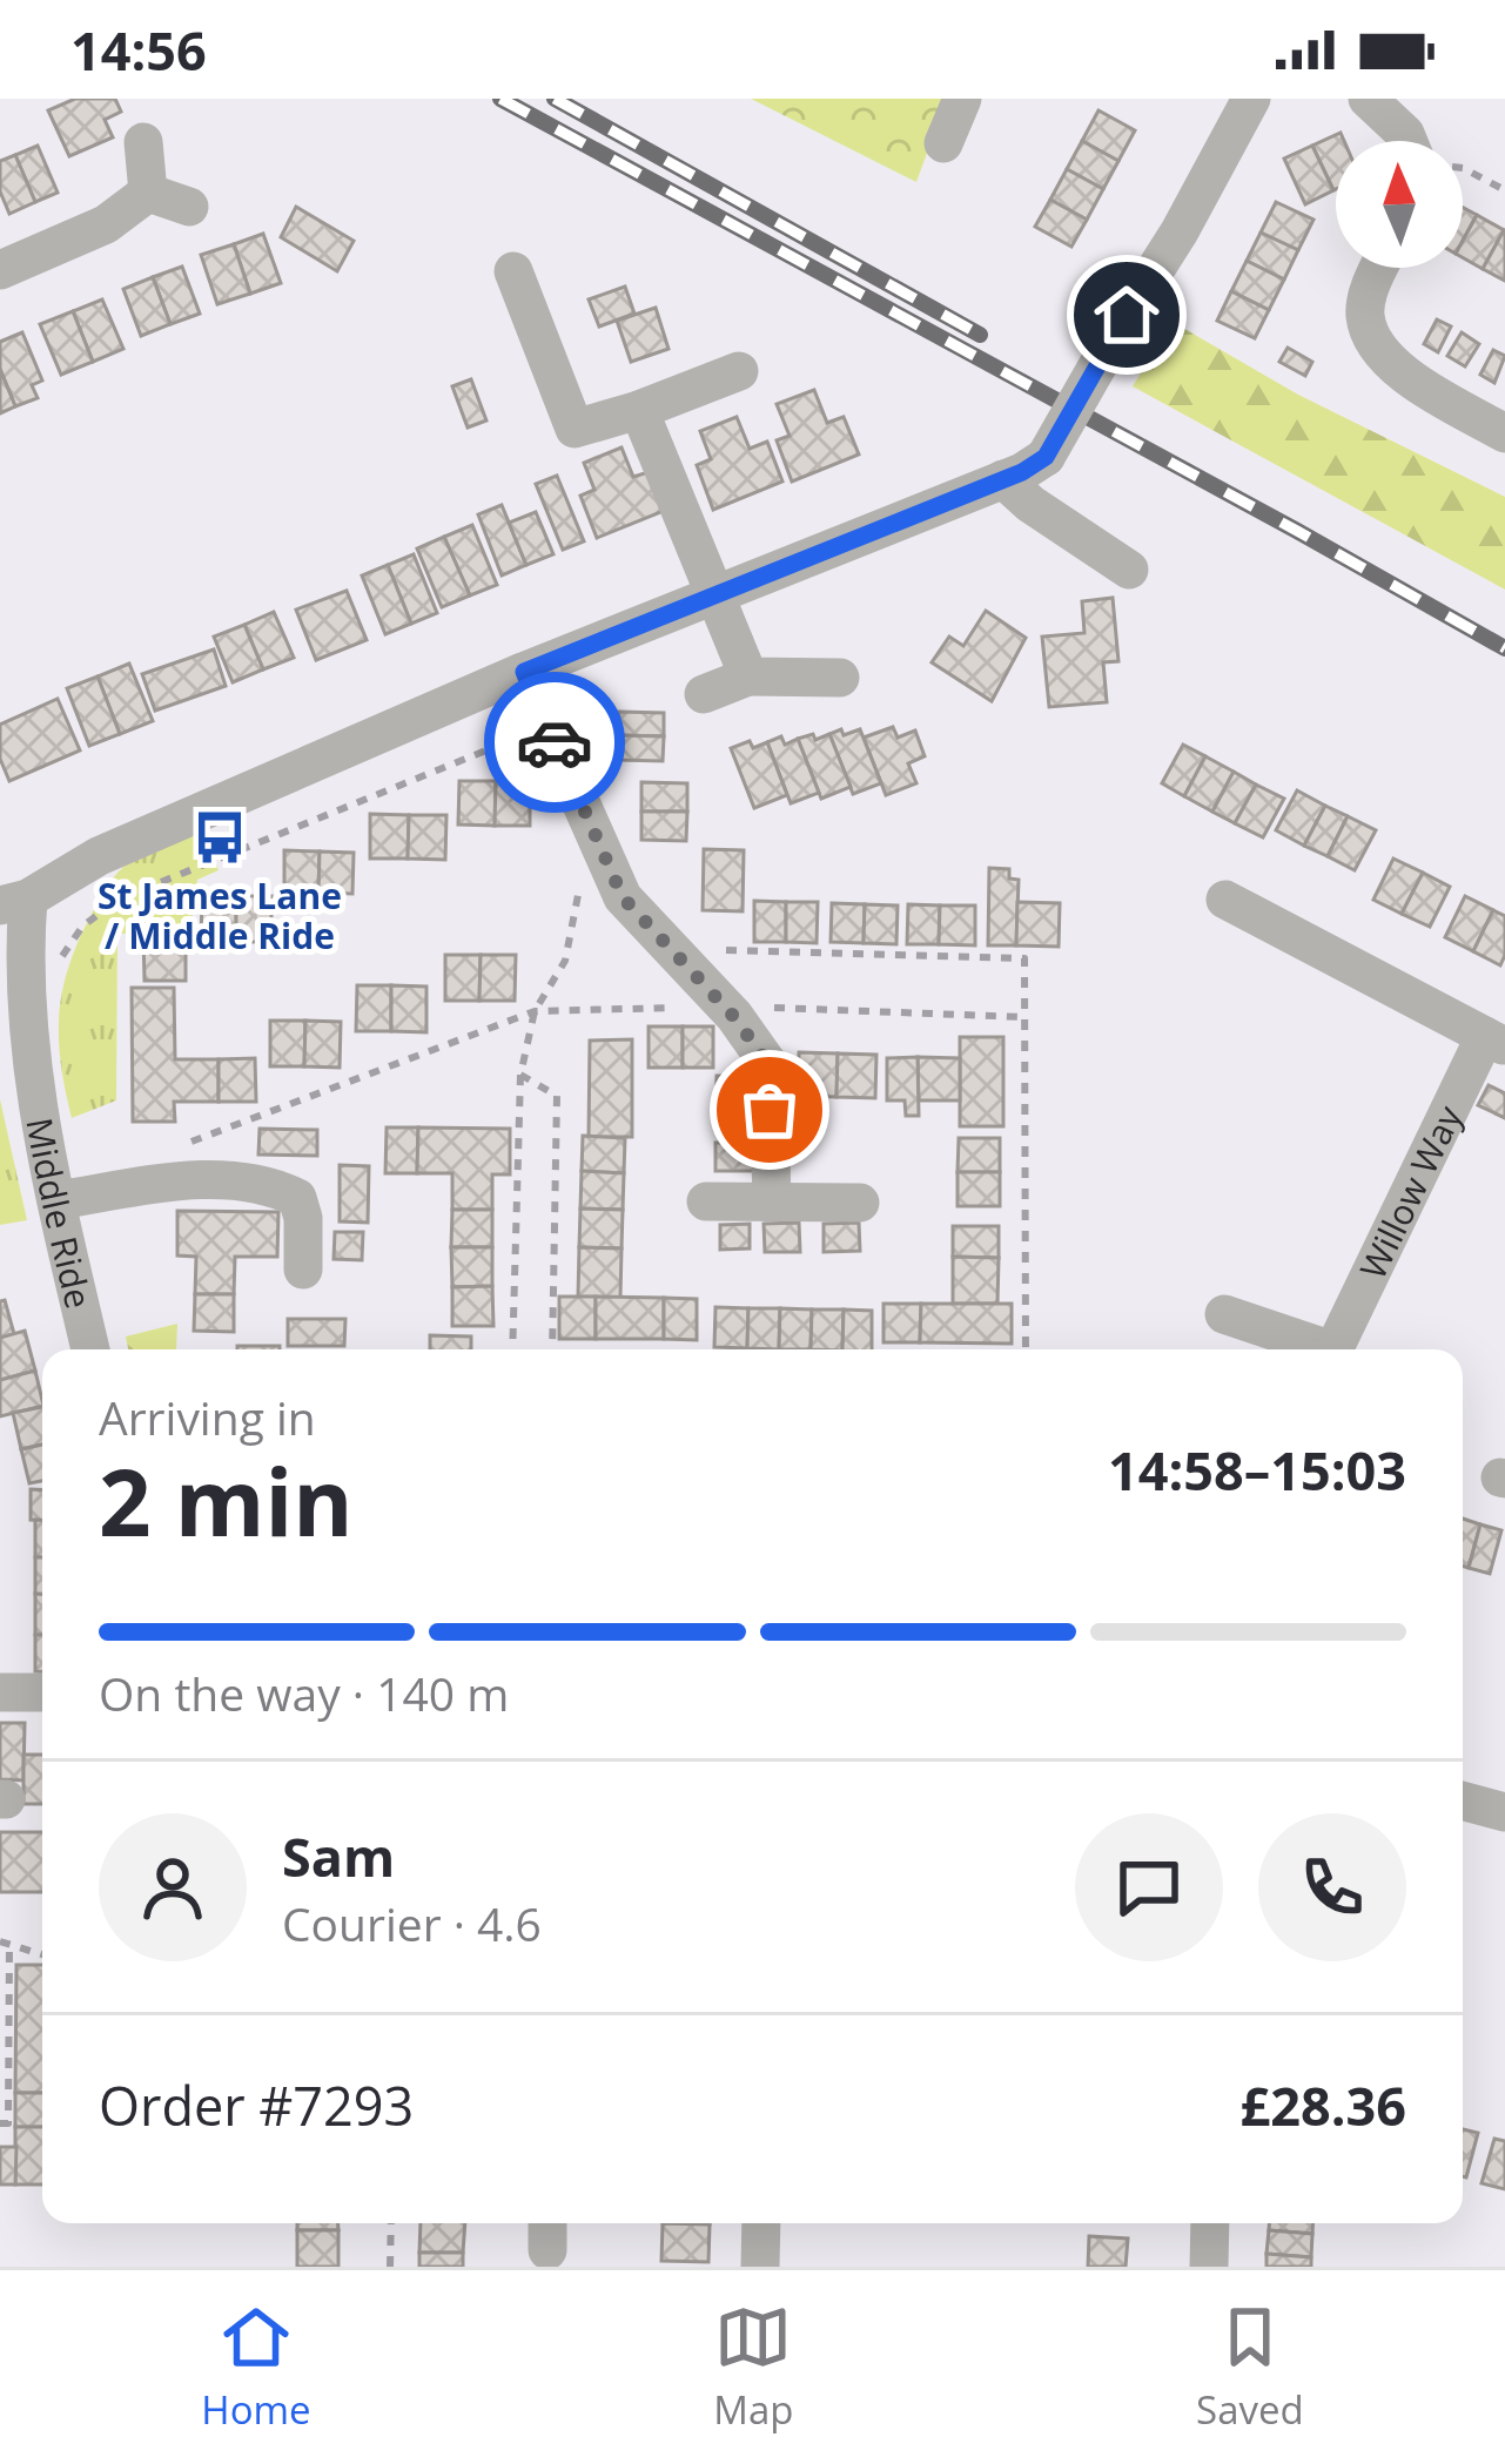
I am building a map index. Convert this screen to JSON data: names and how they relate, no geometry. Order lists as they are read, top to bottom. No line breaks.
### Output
{"streets":{"street":["Willow Way","Middle Ride"]},"places":{"bus stop":["St James Lane / Middle Ride"]},"north":"top","page":{"status":"14:56","heading":["2 min","Arriving in","14:58–15:03"],"panel":["Sam","Courier · 4.6","Order #7293","£28.36"],"bar":"On the way · 140 m","tabs":["Home","Map","Saved"]}}
